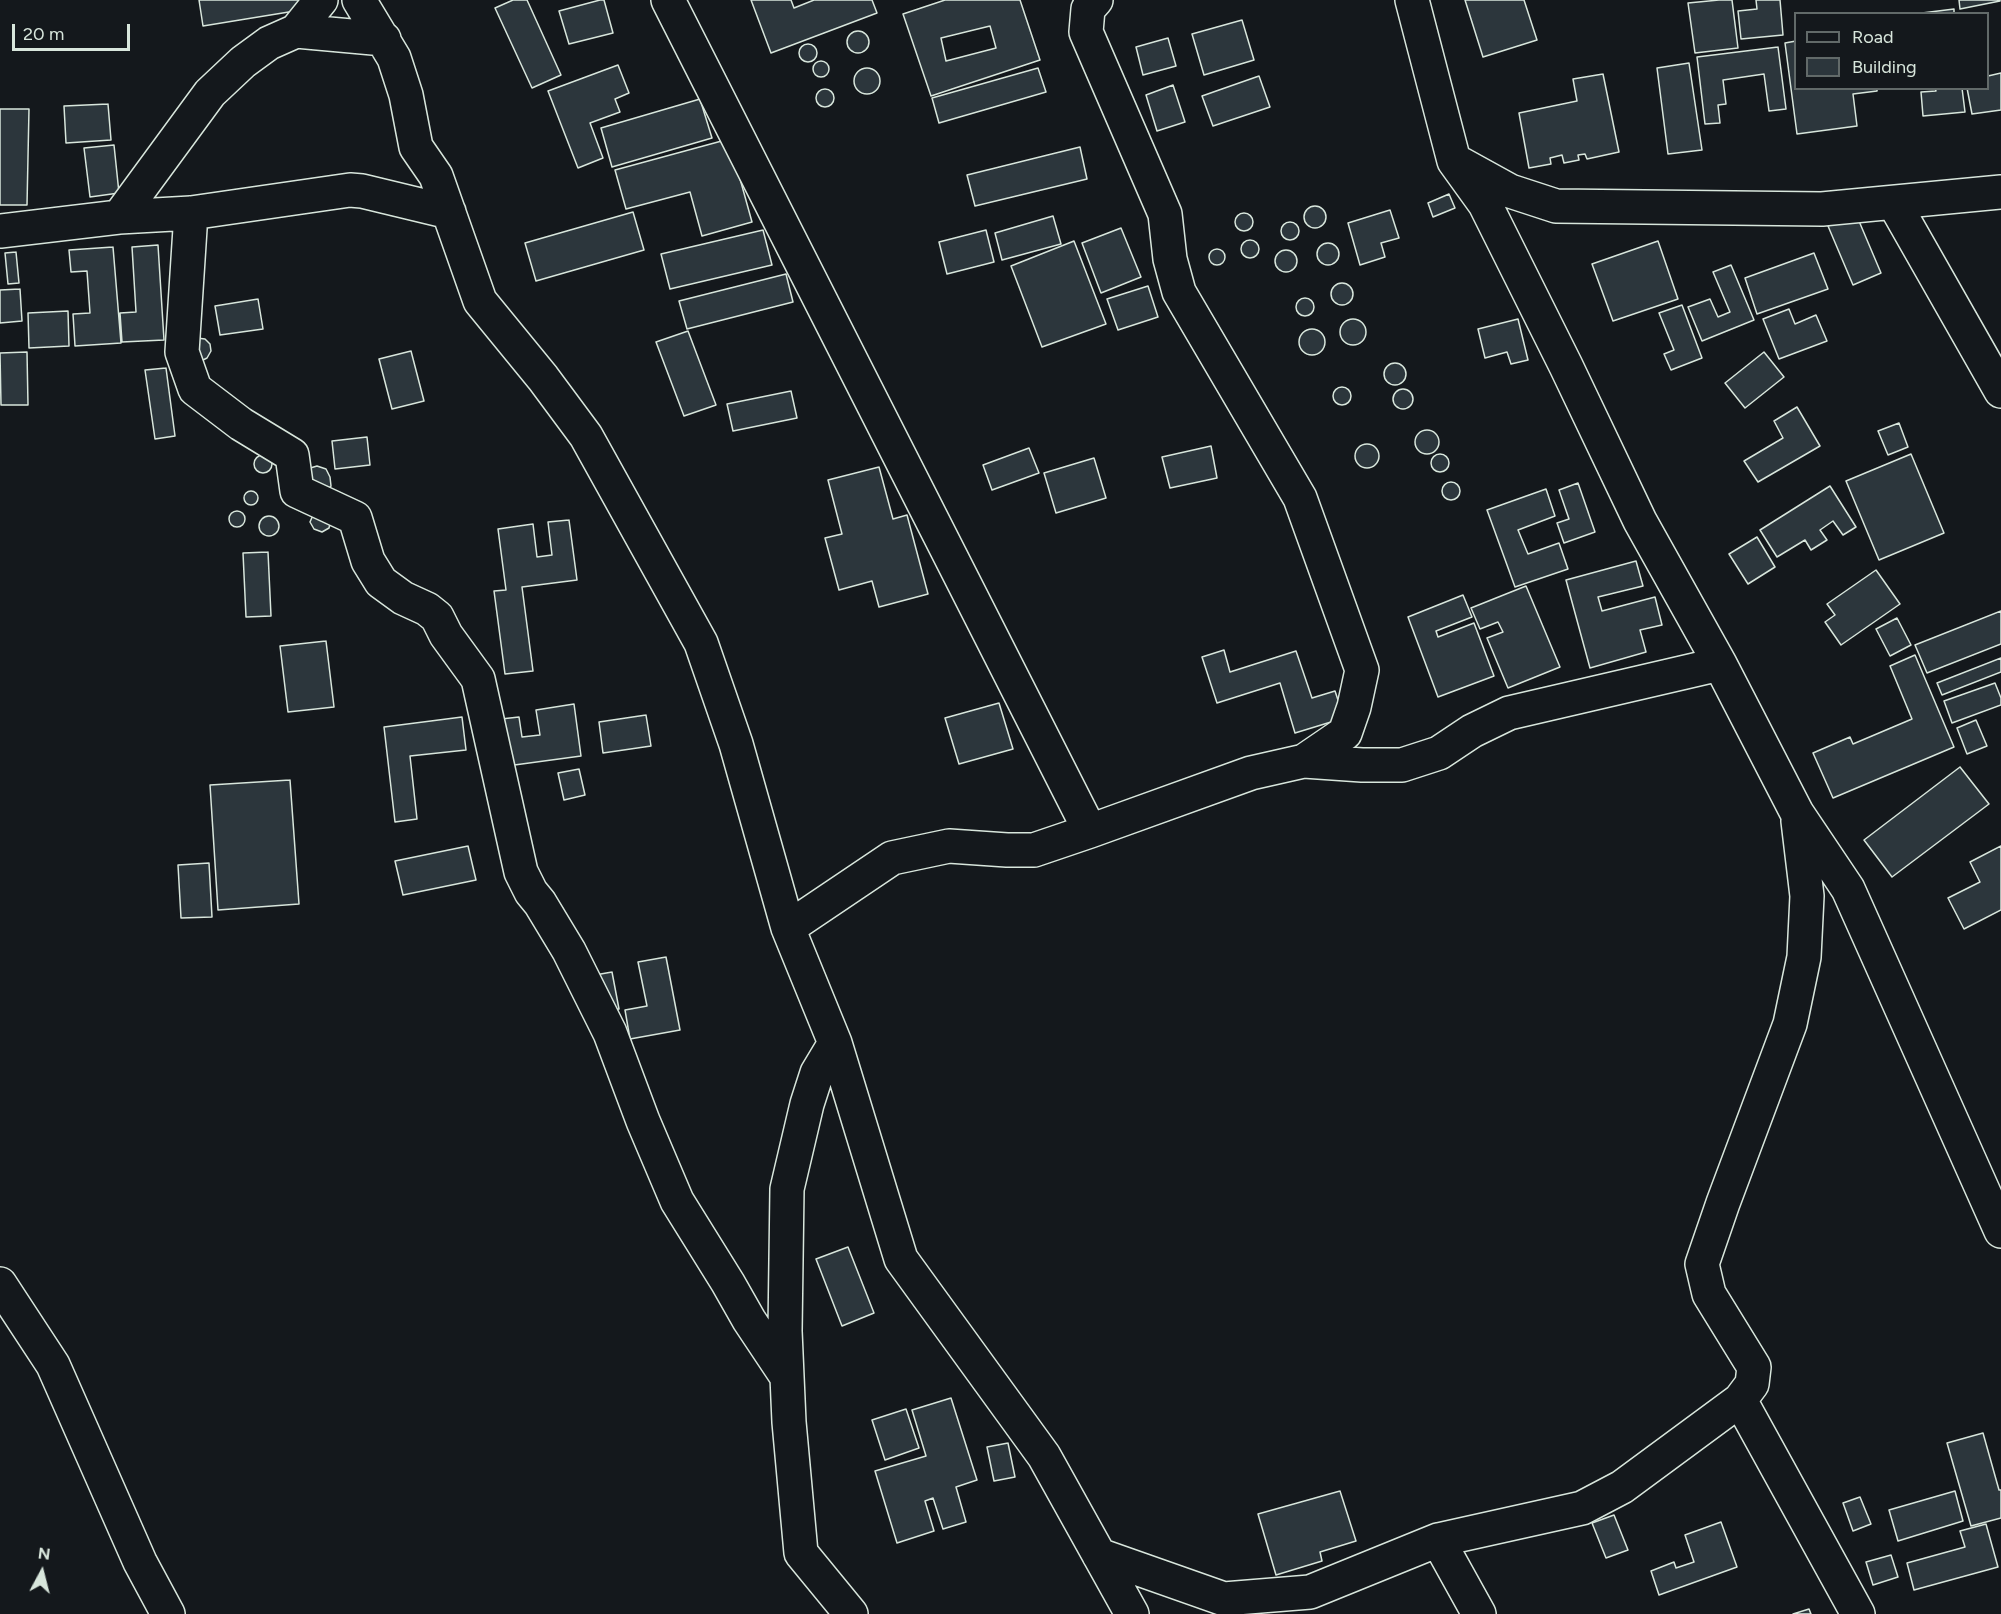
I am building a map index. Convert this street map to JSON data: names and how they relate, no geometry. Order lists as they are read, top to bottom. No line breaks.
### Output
{"legend":["Road","Building"],"scale_bar":"20 m","north":"top"}
